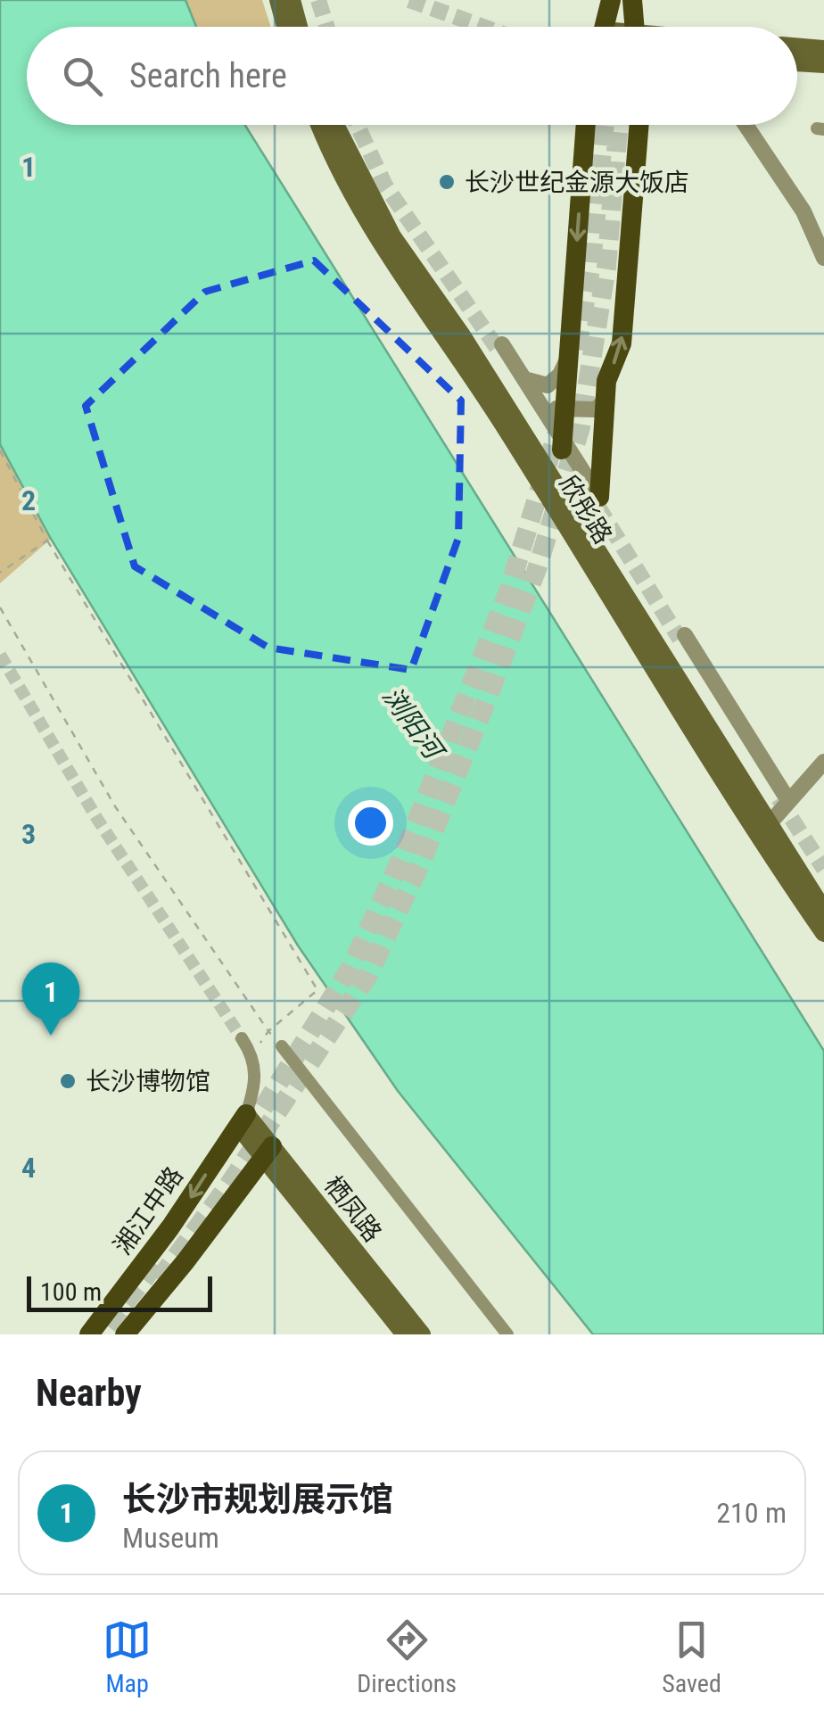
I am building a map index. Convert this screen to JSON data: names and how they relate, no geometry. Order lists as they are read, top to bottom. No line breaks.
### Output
{"streets":{"main road":["欣彤路","栖凤路","湘江中路"]},"crossings":[["栖凤路","湘江中路"]],"water":["浏阳河"],"places":["长沙世纪金源大饭店","长沙博物馆"],"scale_bar":"100 m","page":{"search":"Search here","pins":"1","scale":"100 m","heading":"Nearby","list":[{"mark":"1","name":"长沙市规划展示馆","note":"Museum","value":"210 m"}],"nav":["Map","Directions","Saved"]},"grid":{"rows":["1","2","3","4"]}}
